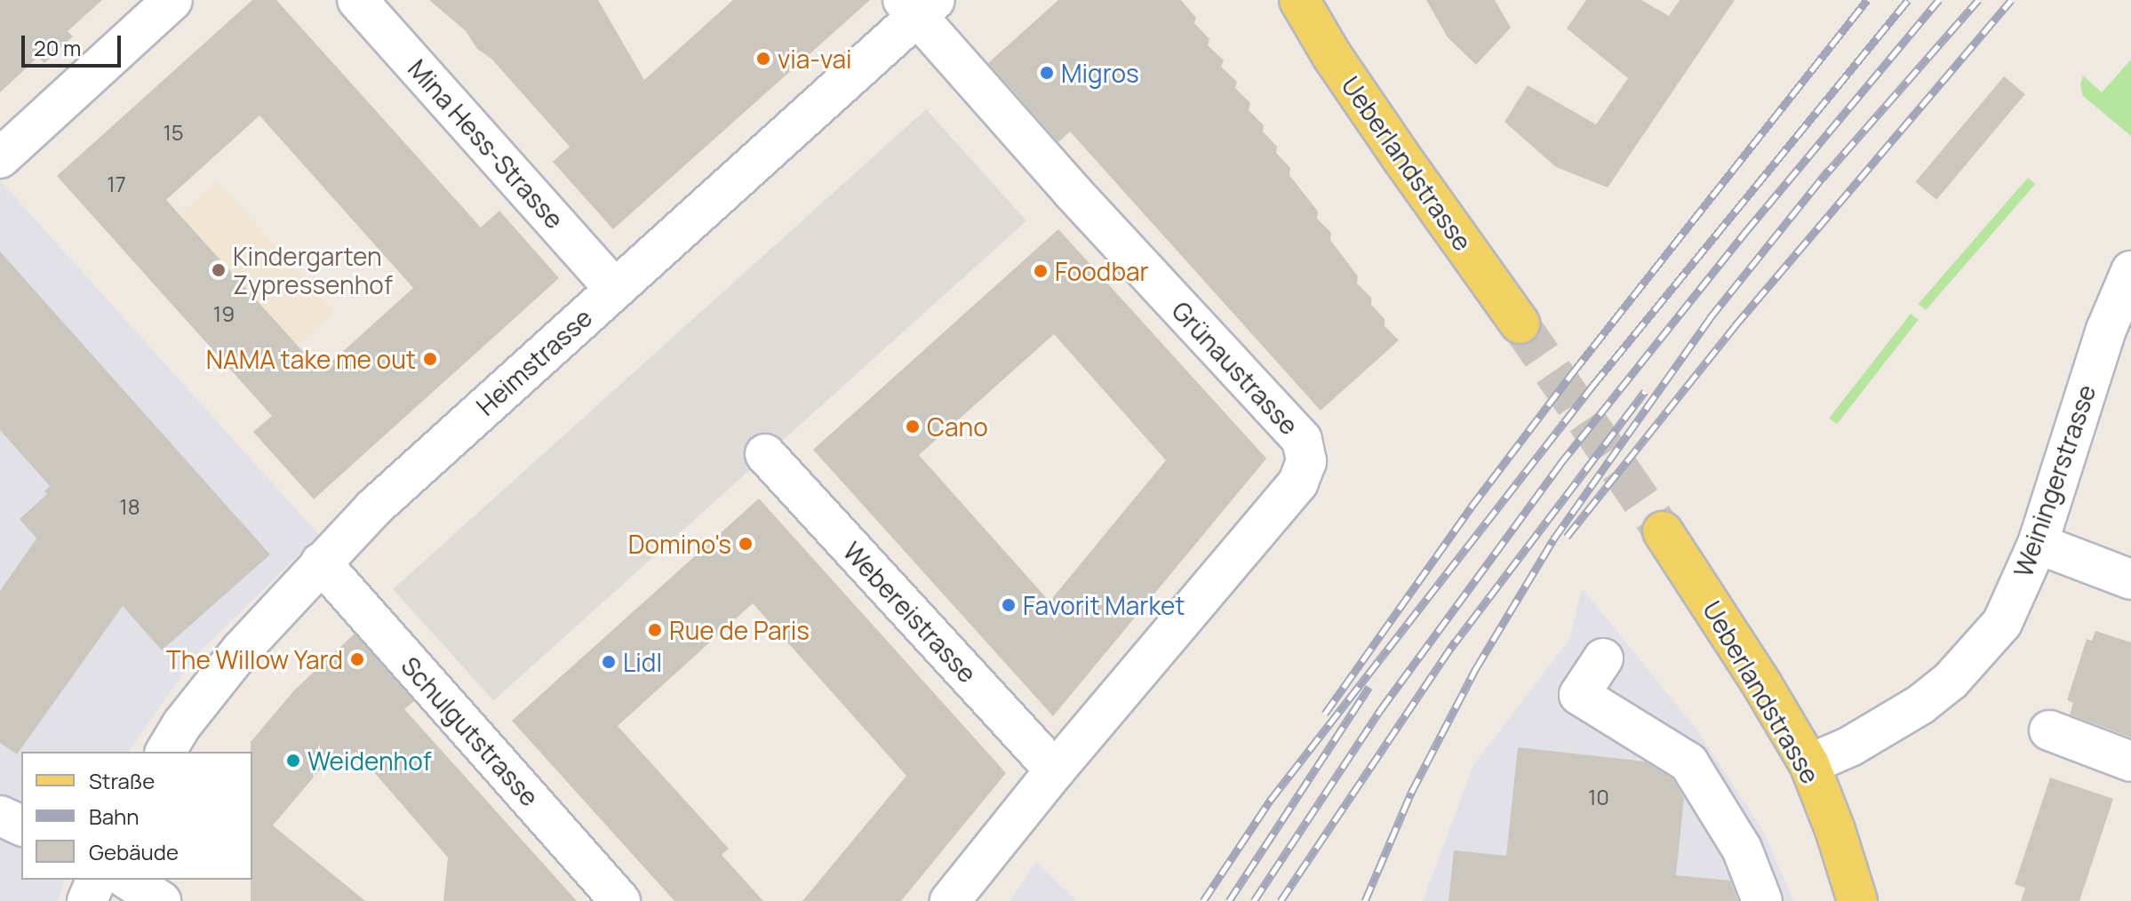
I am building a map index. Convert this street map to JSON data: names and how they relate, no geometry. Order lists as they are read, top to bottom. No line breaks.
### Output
{"streets":{"main road":["Ueberlandstrasse"],"street":["Mina Hess-Strasse","Heimstrasse","Grünaustrasse","Weiningerstrasse","Webereistrasse","Schulgutstrasse"]},"crossings":[["Mina Hess-Strasse","Heimstrasse"],["Ueberlandstrasse","Weiningerstrasse"],["Heimstrasse","Grünaustrasse"],["Heimstrasse","Schulgutstrasse"],["Grünaustrasse","Webereistrasse"]],"places":["via-vai","Migros","Kindergarten Zypressenhof","Foodbar","NAMA take me out","Cano","Domino's","Favorit Market","Rue de Paris","The Willow Yard","Lidl","Weidenhof"],"house_numbers":["15","17","19","18","10"],"legend":["Straße","Bahn","Gebäude"],"scale_bar":"20 m"}
